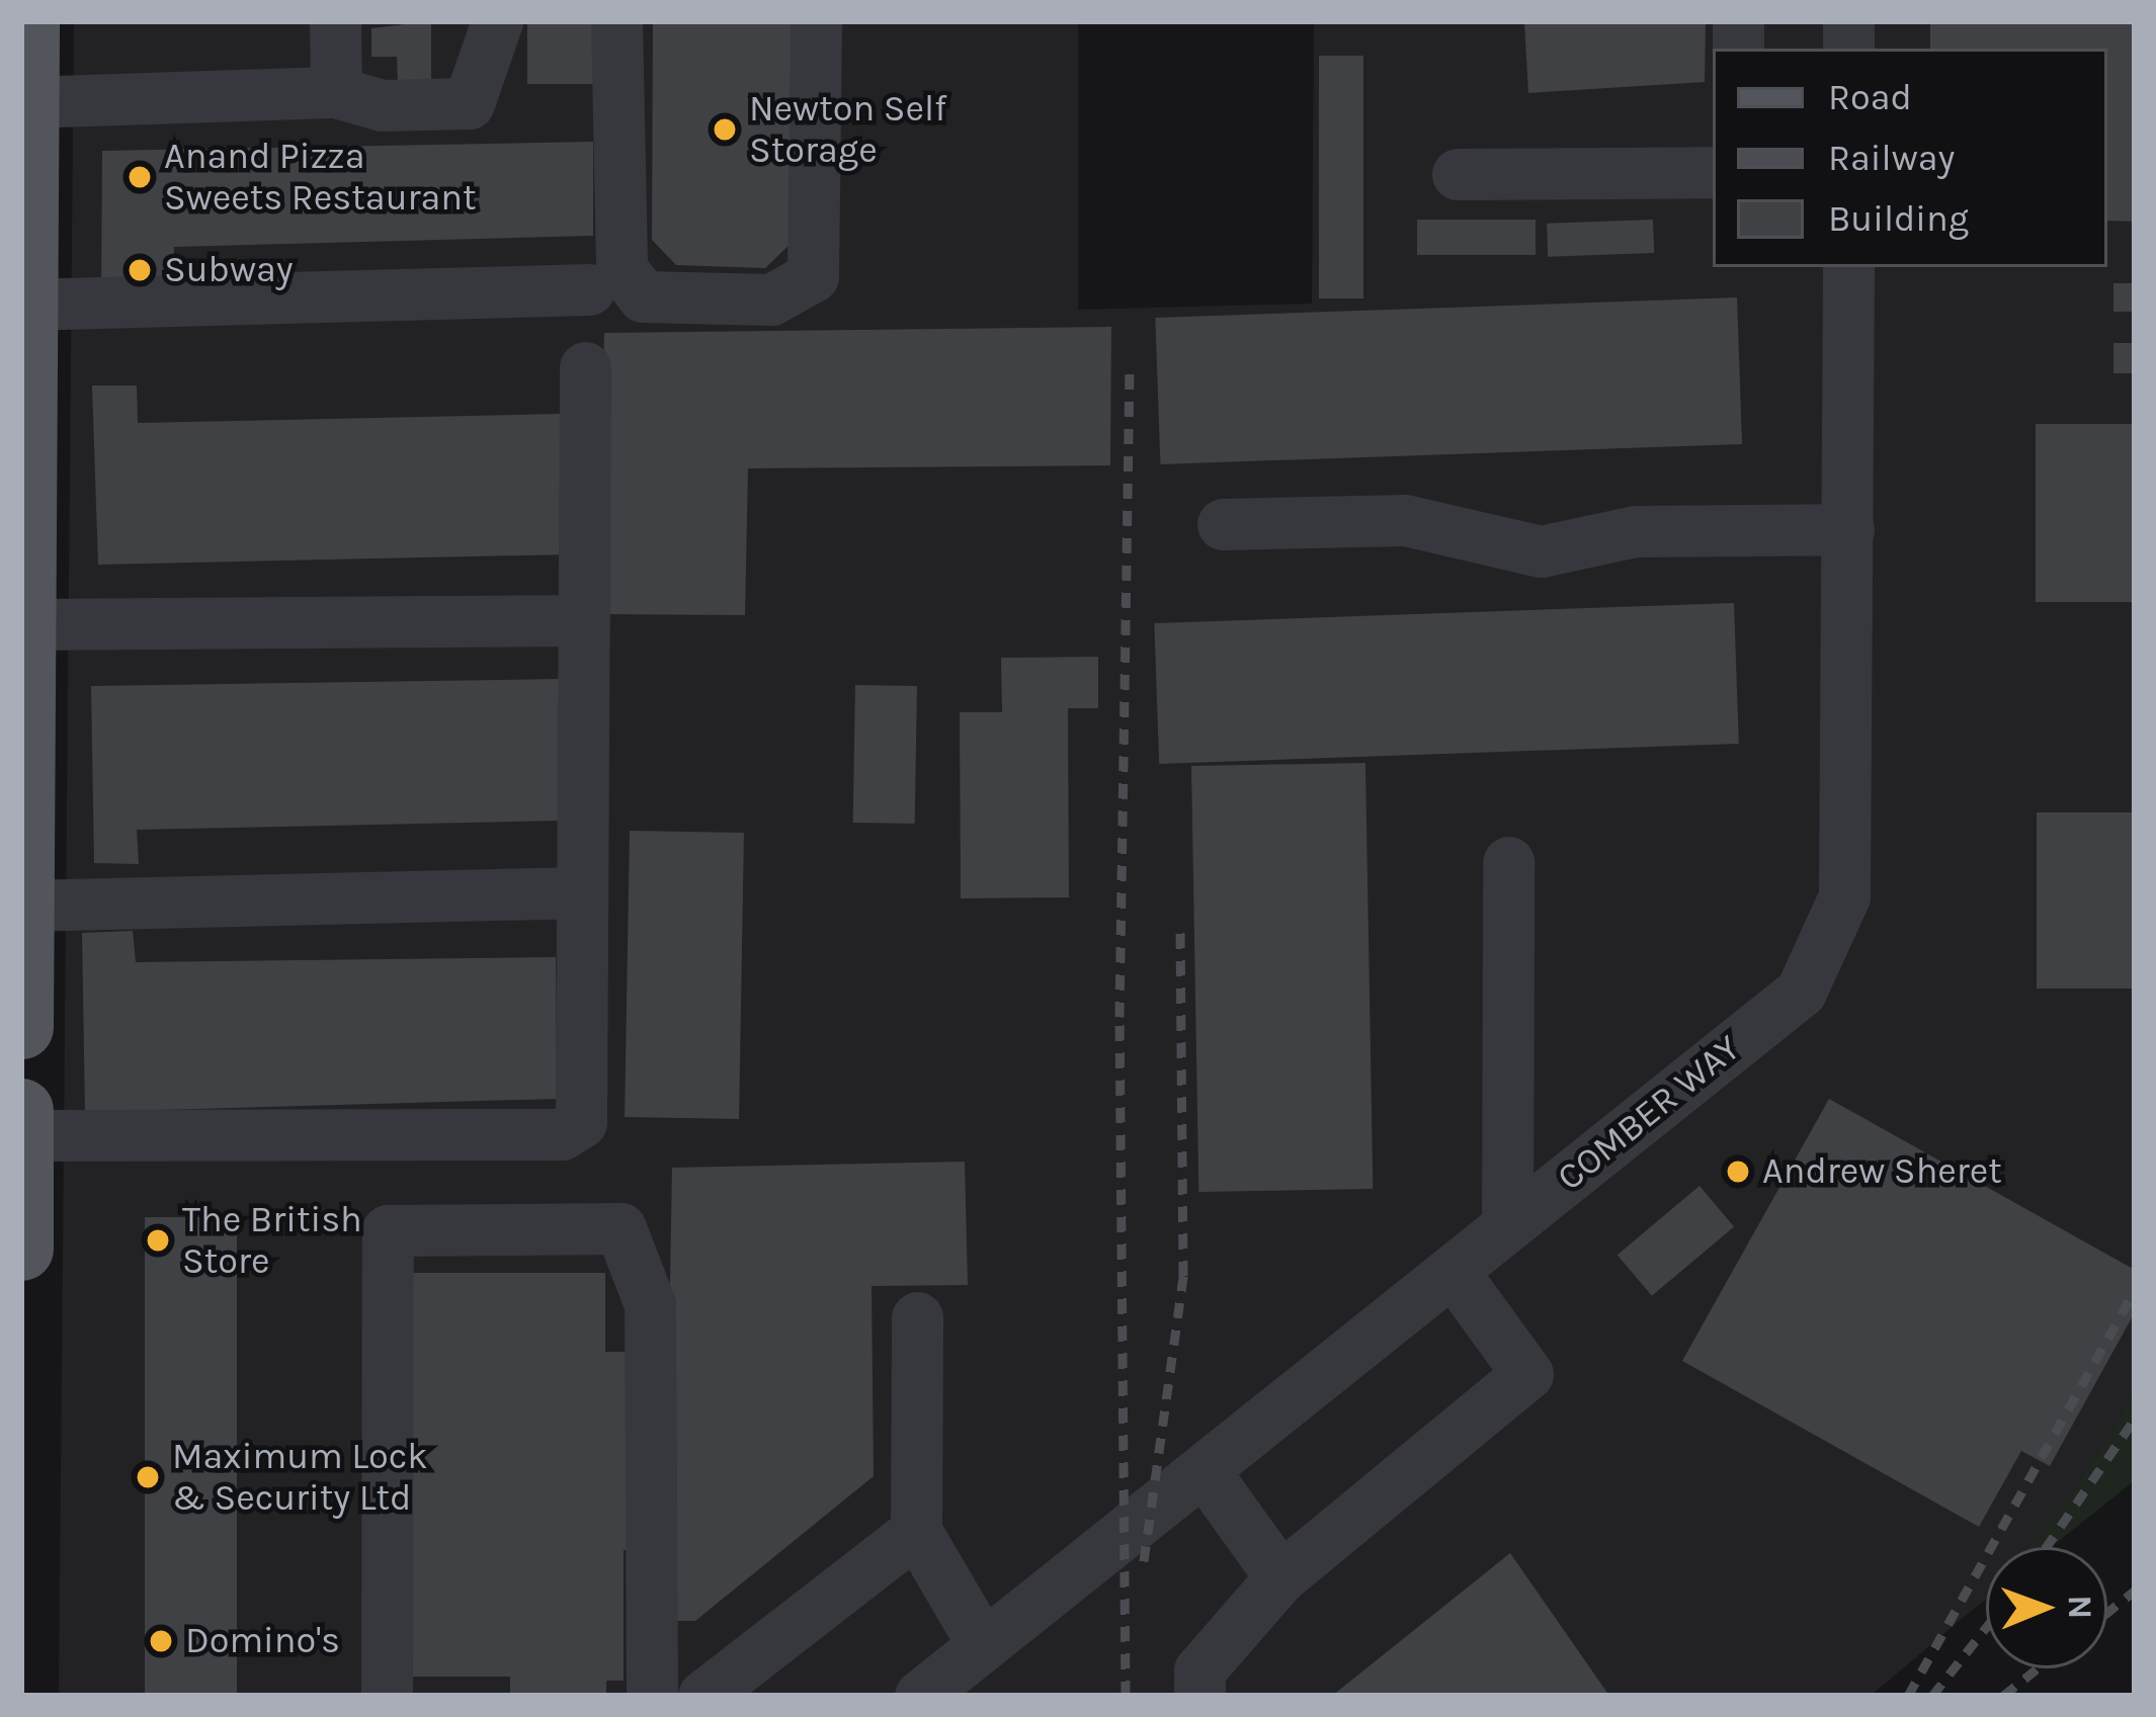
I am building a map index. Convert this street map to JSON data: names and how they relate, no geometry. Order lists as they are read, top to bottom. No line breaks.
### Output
{"streets":{"street":["COMBER WAY"]},"places":["Newton Self Storage","Anand Pizza Sweets Restaurant","Subway","Andrew Sheret","The British Store","Maximum Lock & Security Ltd","Domino's"],"legend":["Road","Railway","Building"],"north":"right"}
